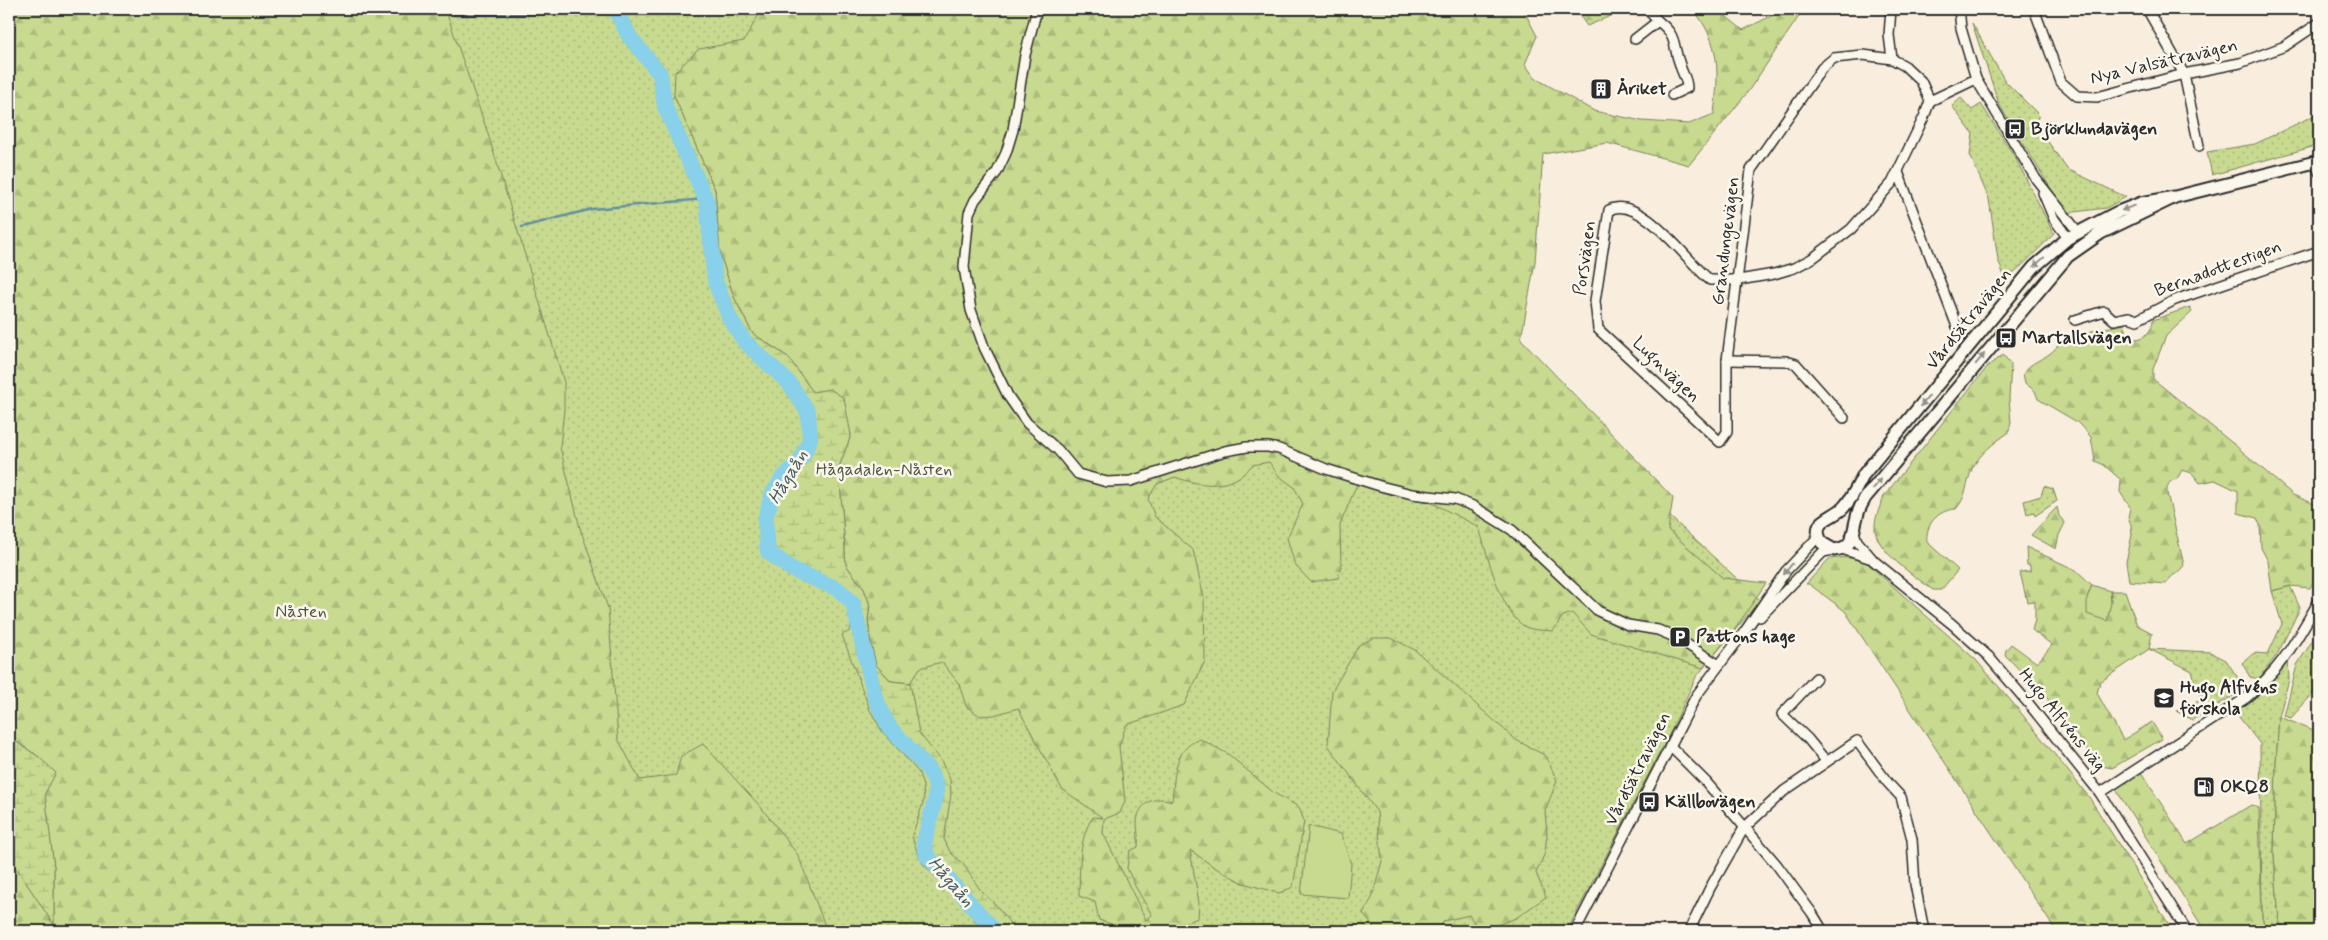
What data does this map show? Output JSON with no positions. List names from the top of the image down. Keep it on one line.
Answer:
{"streets":{"main road":["Vårdsätravägen"],"street":["Nya Valsätravägen","Grandungevägen","Porsvägen","Bernadottestigen","Lugnvägen","Hugo Alfvéns väg"]},"crossings":[["Grandungevägen","Porsvägen"],["Grandungevägen","Lugnvägen"],["Porsvägen","Lugnvägen"],["Vårdsätravägen","Hugo Alfvéns väg"]],"water":["Hågaån"],"parks":["Hågadalen-Nåsten","Nåsten"],"places":{"building":["Åriket"],"bus stop":["Björklundavägen","Martallsvägen","Källbovägen"],"parking":["Pattons hage"],"school or university":["Hugo Alfvéns förskola"],"fuel station":["OKQ8"]}}
